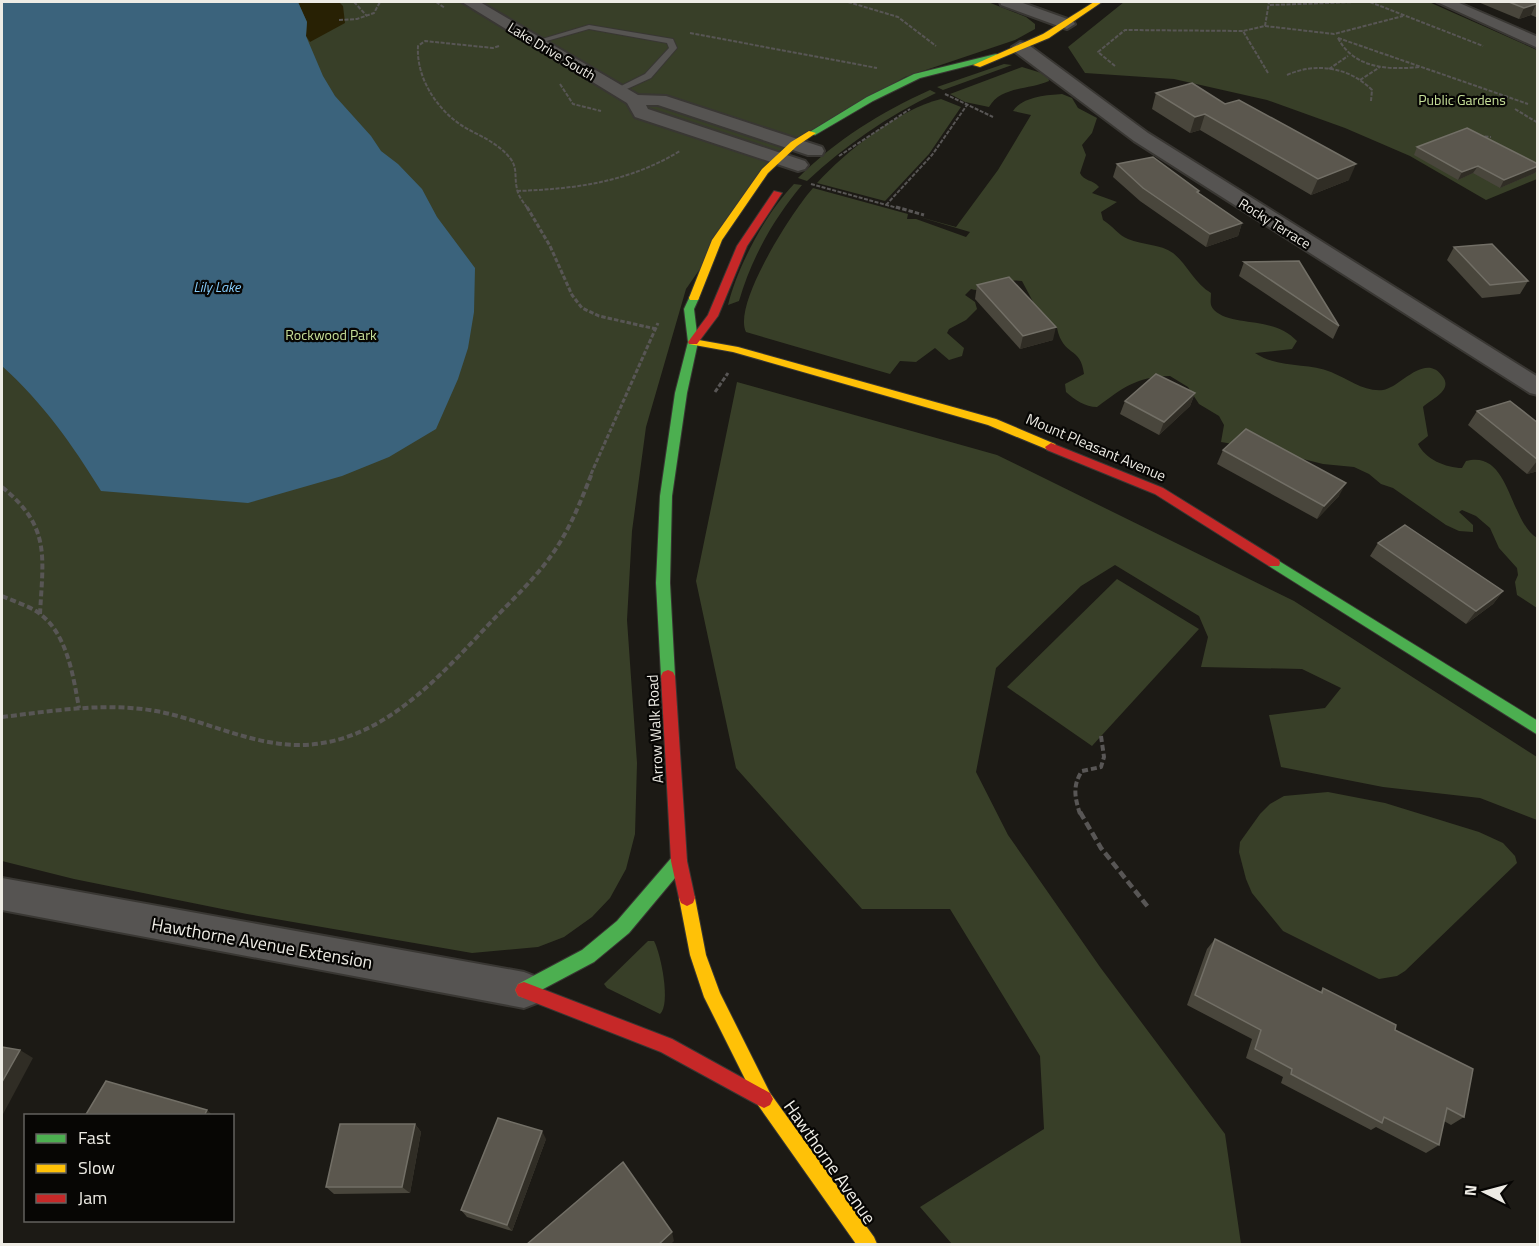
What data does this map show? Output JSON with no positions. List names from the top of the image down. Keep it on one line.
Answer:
{"streets":{"street":["Lake Drive South","Rocky Terrace","Mount Pleasant Avenue","Arrow Walk Road","Hawthorne Avenue Extension","Hawthorne Avenue"]},"crossings":[["Mount Pleasant Avenue","Arrow Walk Road"],["Arrow Walk Road","Hawthorne Avenue"]],"water":["Lily Lake"],"parks":["Public Gardens","Rockwood Park"],"legend":["Fast","Slow","Jam"],"north":"left"}
